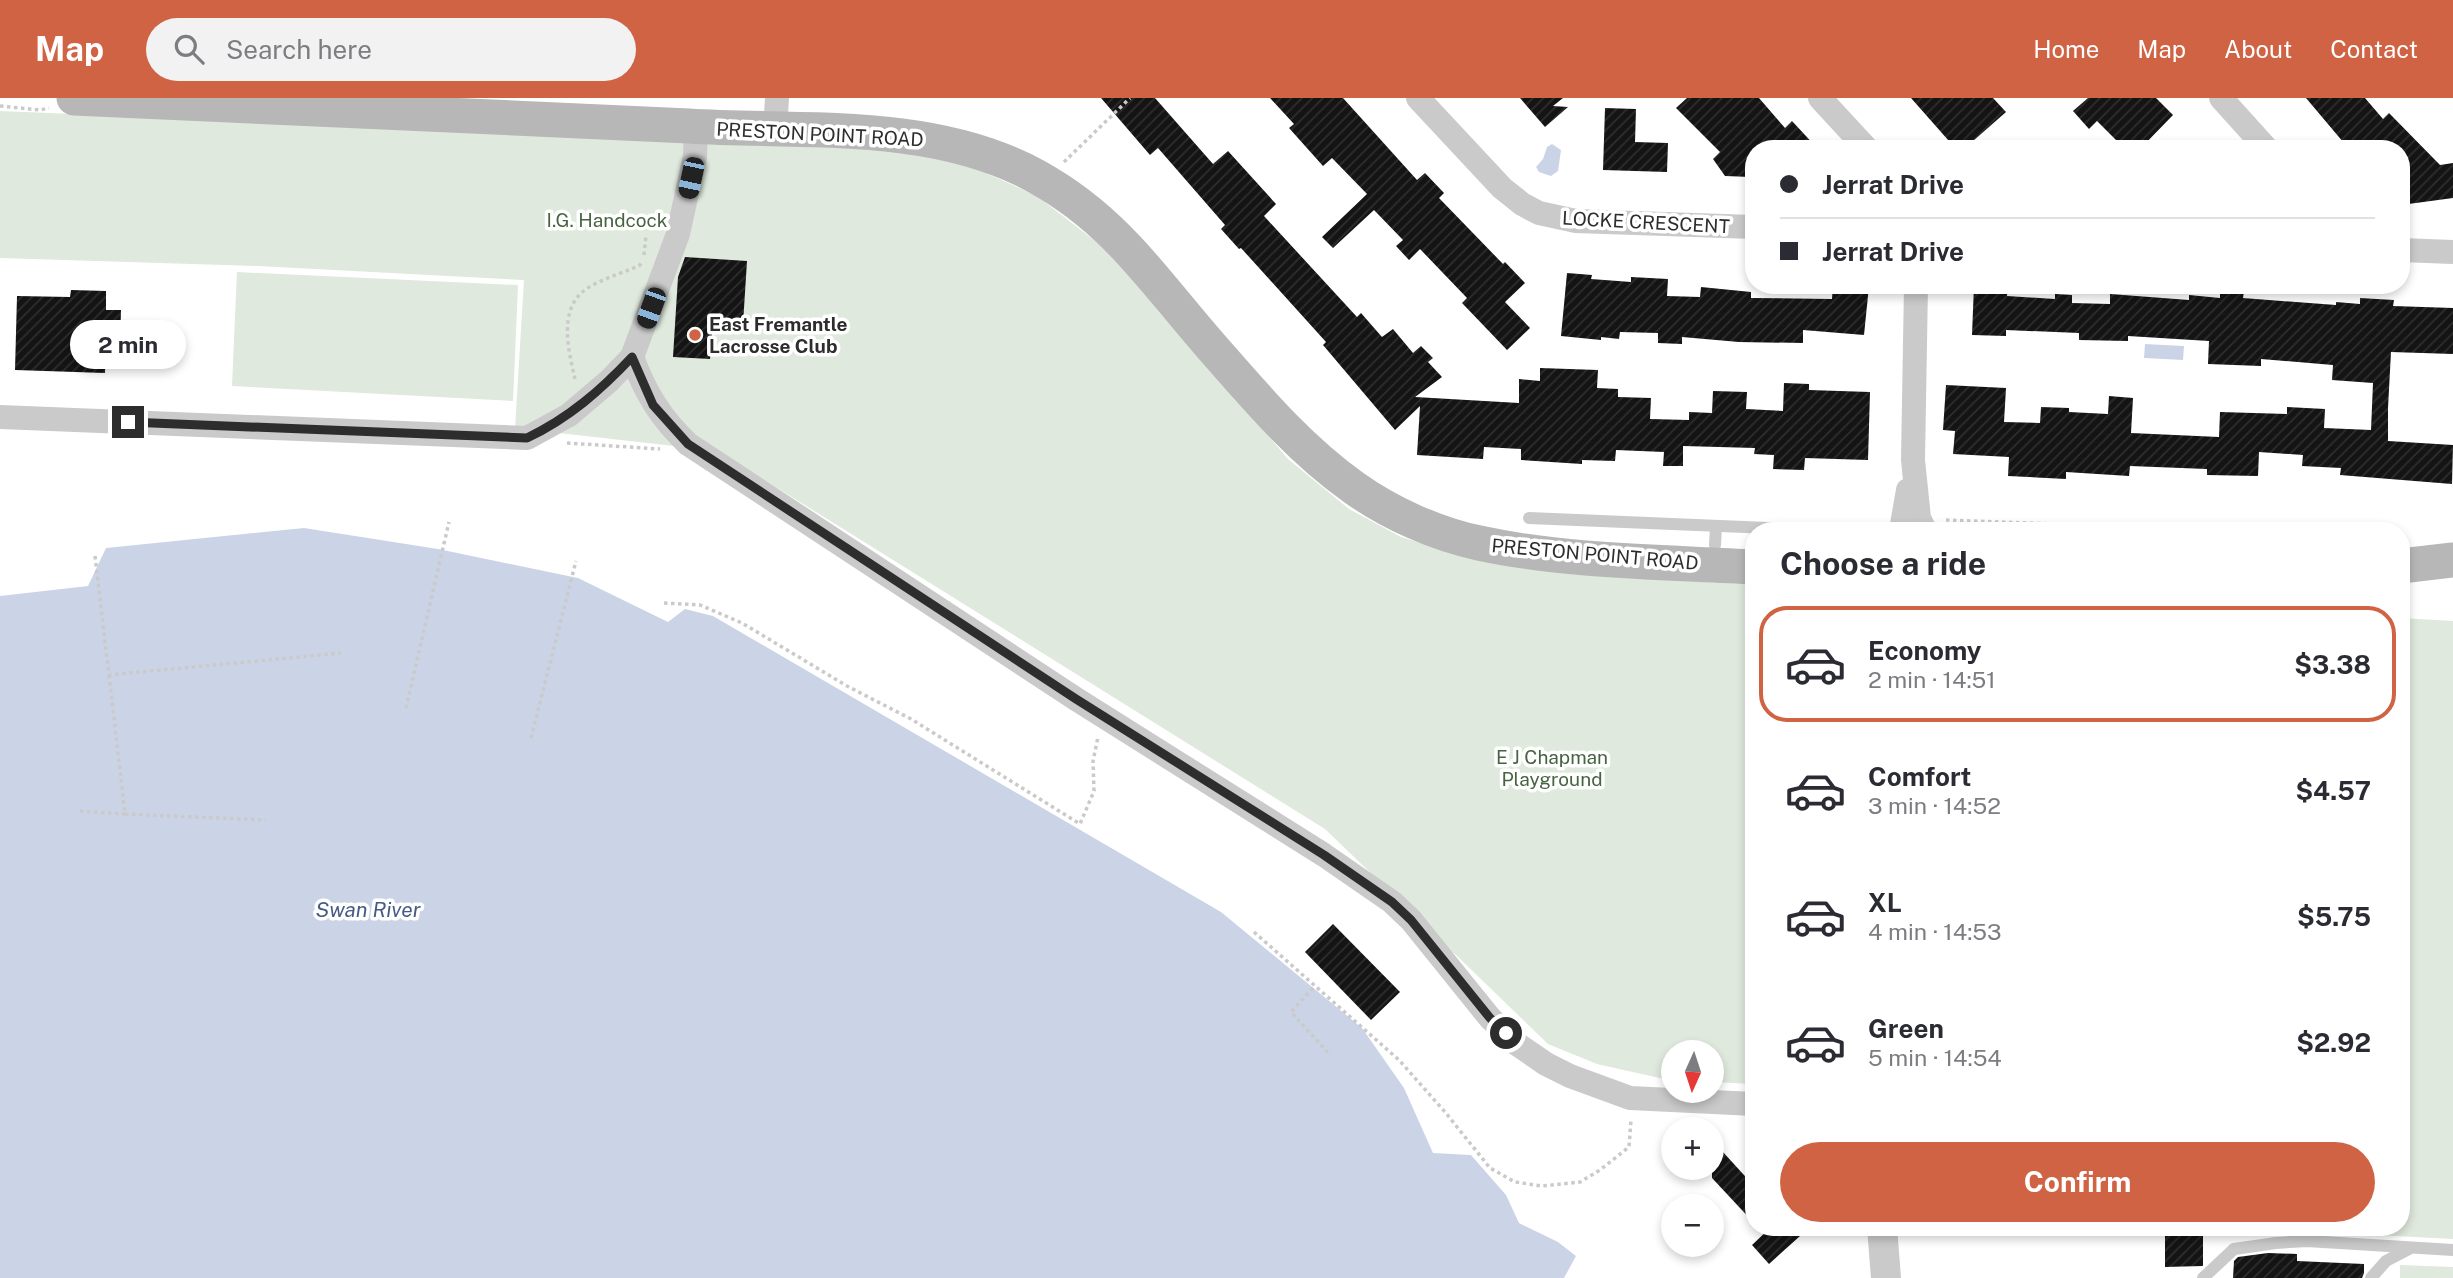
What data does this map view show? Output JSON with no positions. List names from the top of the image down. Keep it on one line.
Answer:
{"streets":{"main road":["PRESTON POINT ROAD"],"street":["LOCKE CRESCENT"]},"water":["Swan River"],"parks":["I.G. Handcock","E J Chapman Playground"],"places":["East Fremantle Lacrosse Club"],"north":"bottom","page":{"header":"Map","search":"Search here","nav":["Home","Map","About","Contact"],"banner":["Jerrat Drive","Jerrat Drive"],"bubble":"2 min","heading":"Choose a ride","list":[{"name":"Economy","note":"2 min · 14:51","value":"$3.38"},{"name":"Comfort","note":"3 min · 14:52","value":"$4.57"},{"name":"XL","note":"4 min · 14:53","value":"$5.75"},{"name":"Green","note":"5 min · 14:54","value":"$2.92"}],"map_buttons":["+","−"],"buttons":"Confirm"}}
